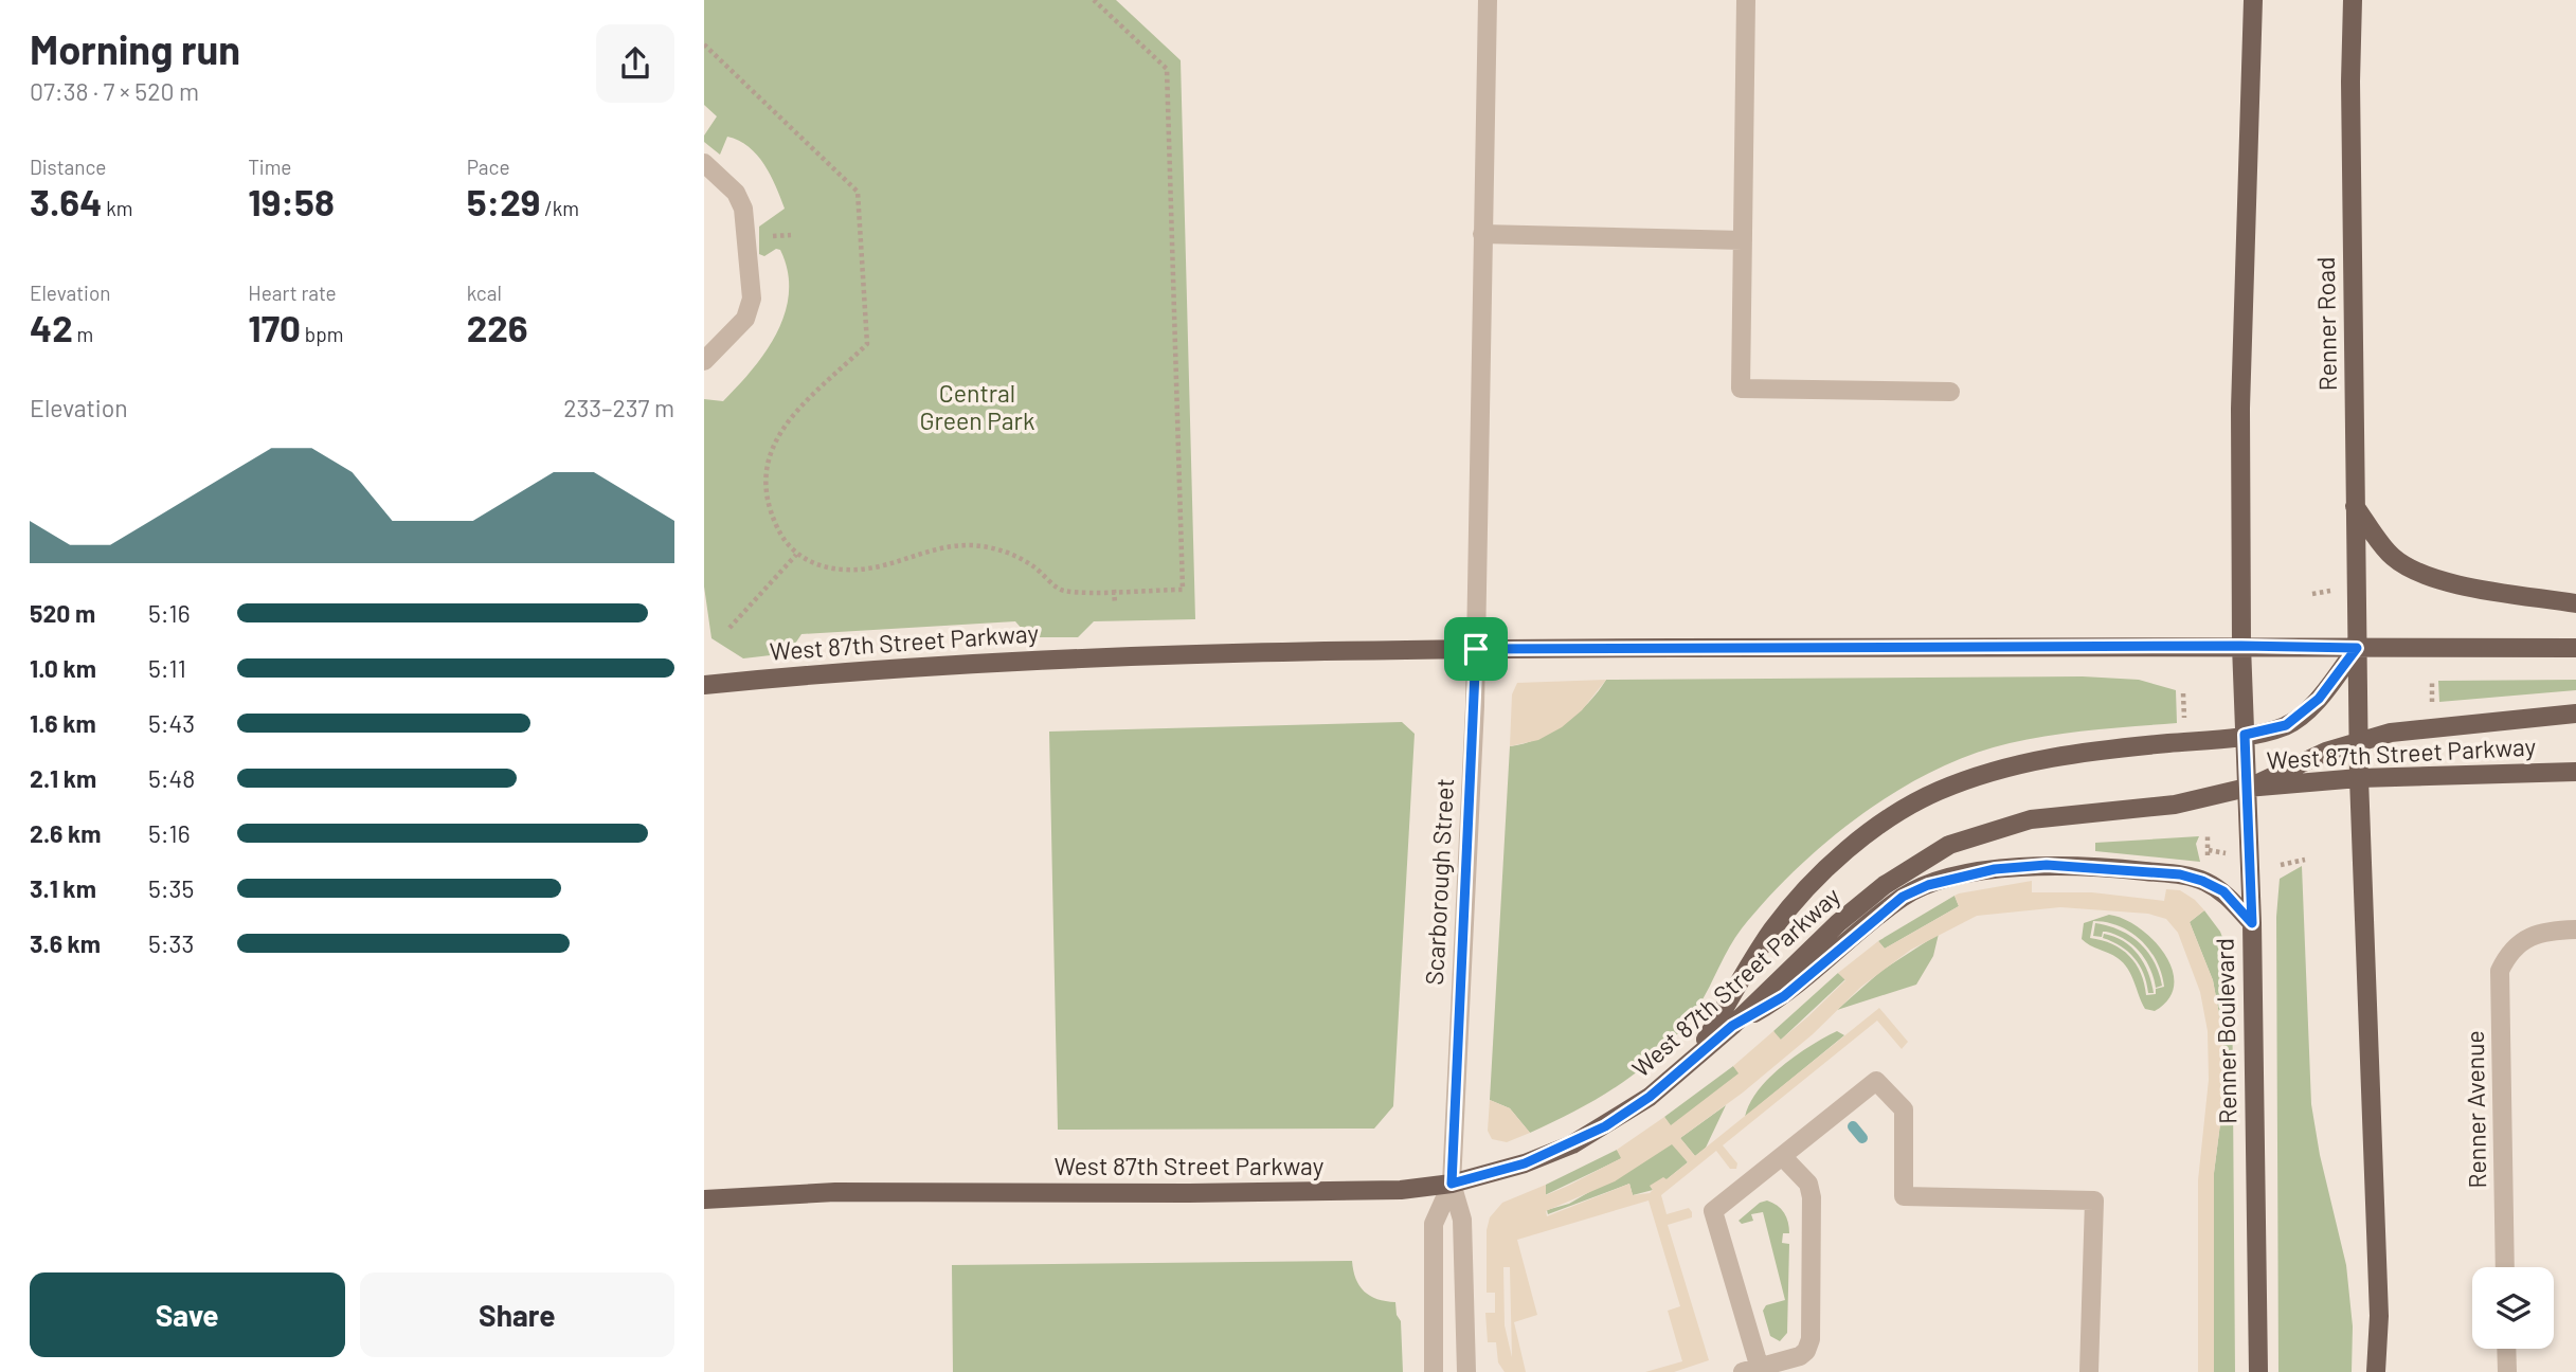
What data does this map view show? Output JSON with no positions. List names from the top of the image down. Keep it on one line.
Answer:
{"streets":{"main road":["Renner Road","West 87th Street Parkway","Renner Boulevard"],"street":["Scarborough Street","Renner Avenue"]},"crossings":[["Renner Road","West 87th Street Parkway"],["West 87th Street Parkway","Scarborough Street"],["West 87th Street Parkway","Renner Boulevard"]],"parks":["Central Green Park"],"page":{"heading":["Morning run","07:38 · 7 × 520 m"],"stats":[["Distance","3.64 km"],["Time","19:58"],["Pace","5:29 /km"],["Elevation","42 m"],["Heart rate","170 bpm"],["kcal","226"]],"chart":["Elevation","233–237 m"],"list":[{"name":"520 m","note":"5:16"},{"name":"1.0 km","note":"5:11"},{"name":"1.6 km","note":"5:43"},{"name":"2.1 km","note":"5:48"},{"name":"2.6 km","note":"5:16"},{"name":"3.1 km","note":"5:35"},{"name":"3.6 km","note":"5:33"}],"buttons":["Save","Share"]}}
